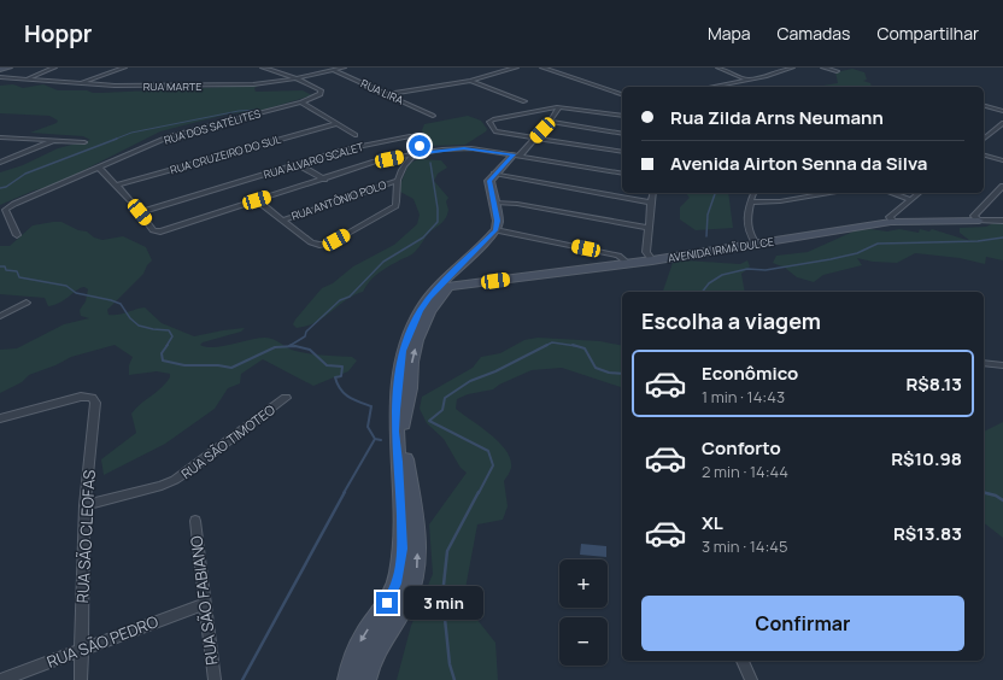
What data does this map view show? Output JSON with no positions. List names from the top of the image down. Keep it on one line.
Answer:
{"streets":{"street":["RUA MARTE","RUA LIRA","RUA DOS SATÉLITES","RUA CRUZEIRO DO SUL","RUA ÁLVARO SCALET","RUA ANTÔNIO POLO","AVENIDA IRMÃ DULCE","RUA SÃO TIMOTEO","RUA SÃO CLEOFAS","RUA SÃO FABIANO","RUA SÃO PEDRO"]},"crossings":[["RUA MARTE","RUA LIRA"],["RUA MARTE","RUA DOS SATÉLITES"],["RUA SÃO TIMOTEO","RUA SÃO CLEOFAS"],["RUA SÃO CLEOFAS","RUA SÃO PEDRO"],["RUA SÃO FABIANO","RUA SÃO PEDRO"]],"page":{"header":"Hoppr","nav":["Mapa","Camadas","Compartilhar"],"banner":["Rua Zilda Arns Neumann","Avenida Airton Senna da Silva"],"heading":"Escolha a viagem","list":[{"name":"Econômico","note":"1 min · 14:43","value":"R$8.13"},{"name":"Conforto","note":"2 min · 14:44","value":"R$10.98"},{"name":"XL","note":"3 min · 14:45","value":"R$13.83"}],"map_buttons":["+","−"],"bubble":"3 min","buttons":"Confirmar"}}
